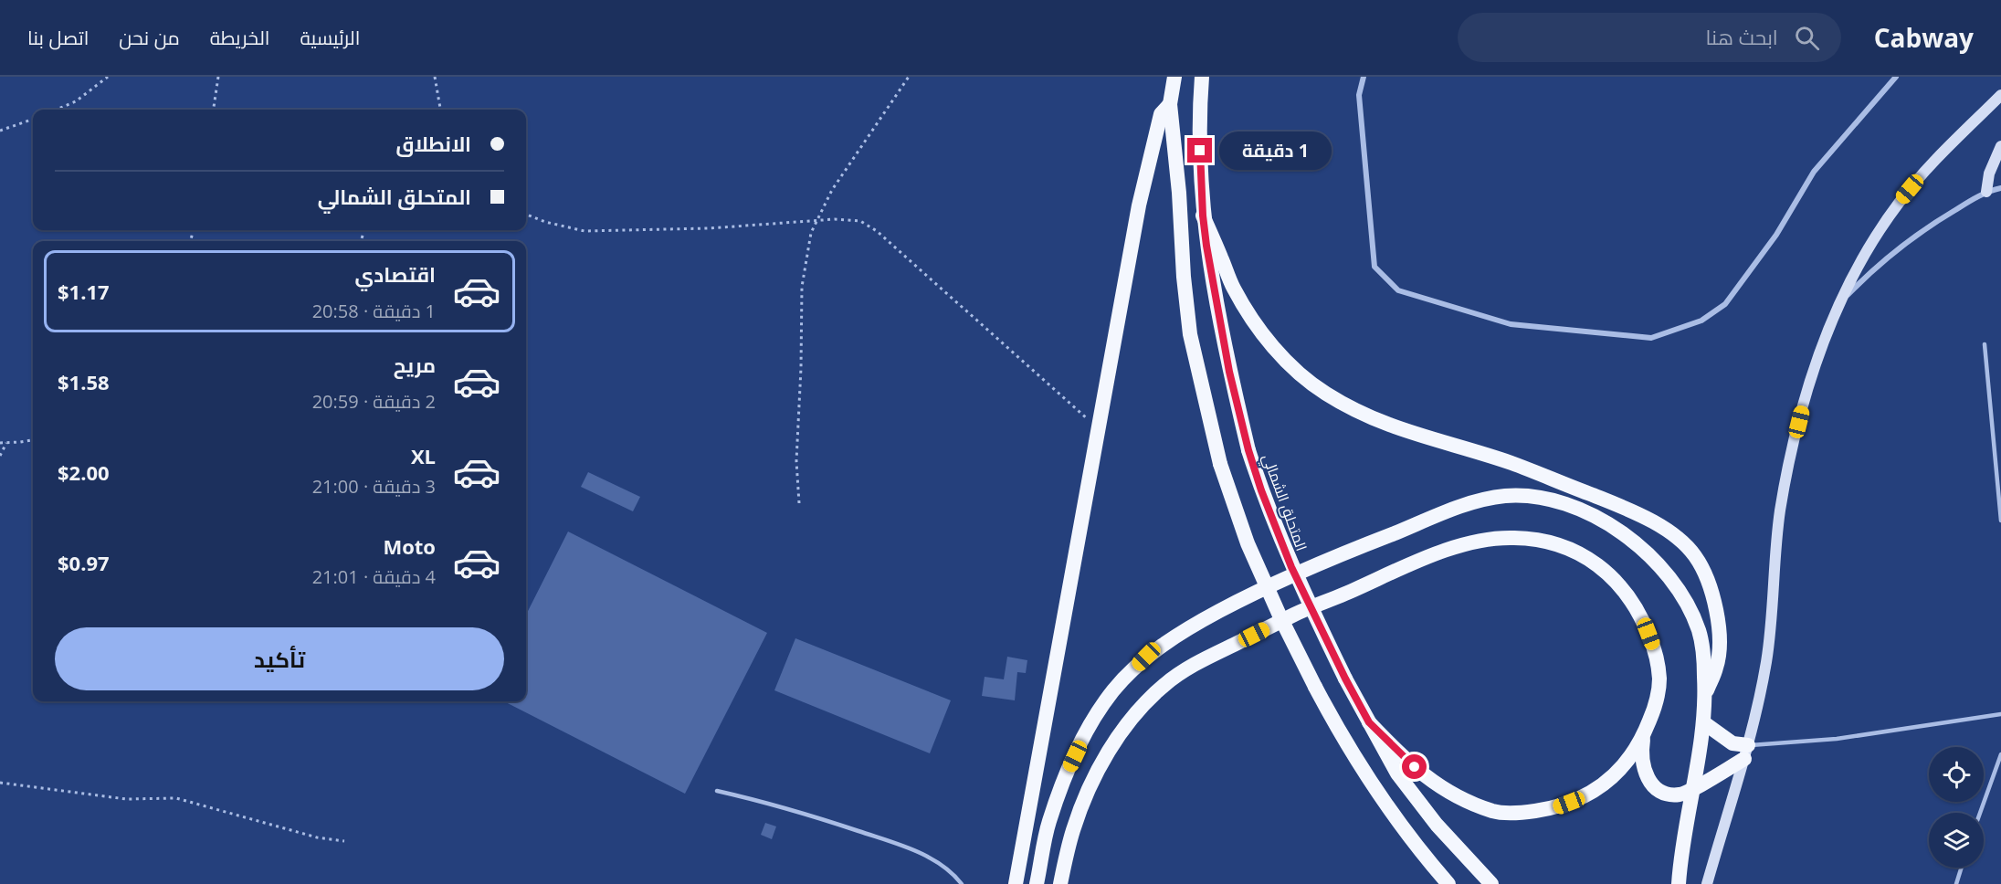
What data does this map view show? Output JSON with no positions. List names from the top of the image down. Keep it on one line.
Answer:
{"streets":{"highway":["المتحلق الشمالي"]},"page":{"header":"Cabway","search":"ابحث هنا","nav":["الرئيسية","الخريطة","من نحن","اتصل بنا"],"banner":["الانطلاق","المتحلق الشمالي"],"bubble":"1 دقيقة","list":[{"name":"اقتصادي","note":"1 دقيقة · 20:58","value":"$1.17"},{"name":"مريح","note":"2 دقيقة · 20:59","value":"$1.58"},{"name":"XL","note":"3 دقيقة · 21:00","value":"$2.00"},{"name":"Moto","note":"4 دقيقة · 21:01","value":"$0.97"}],"buttons":"تأكيد"}}
